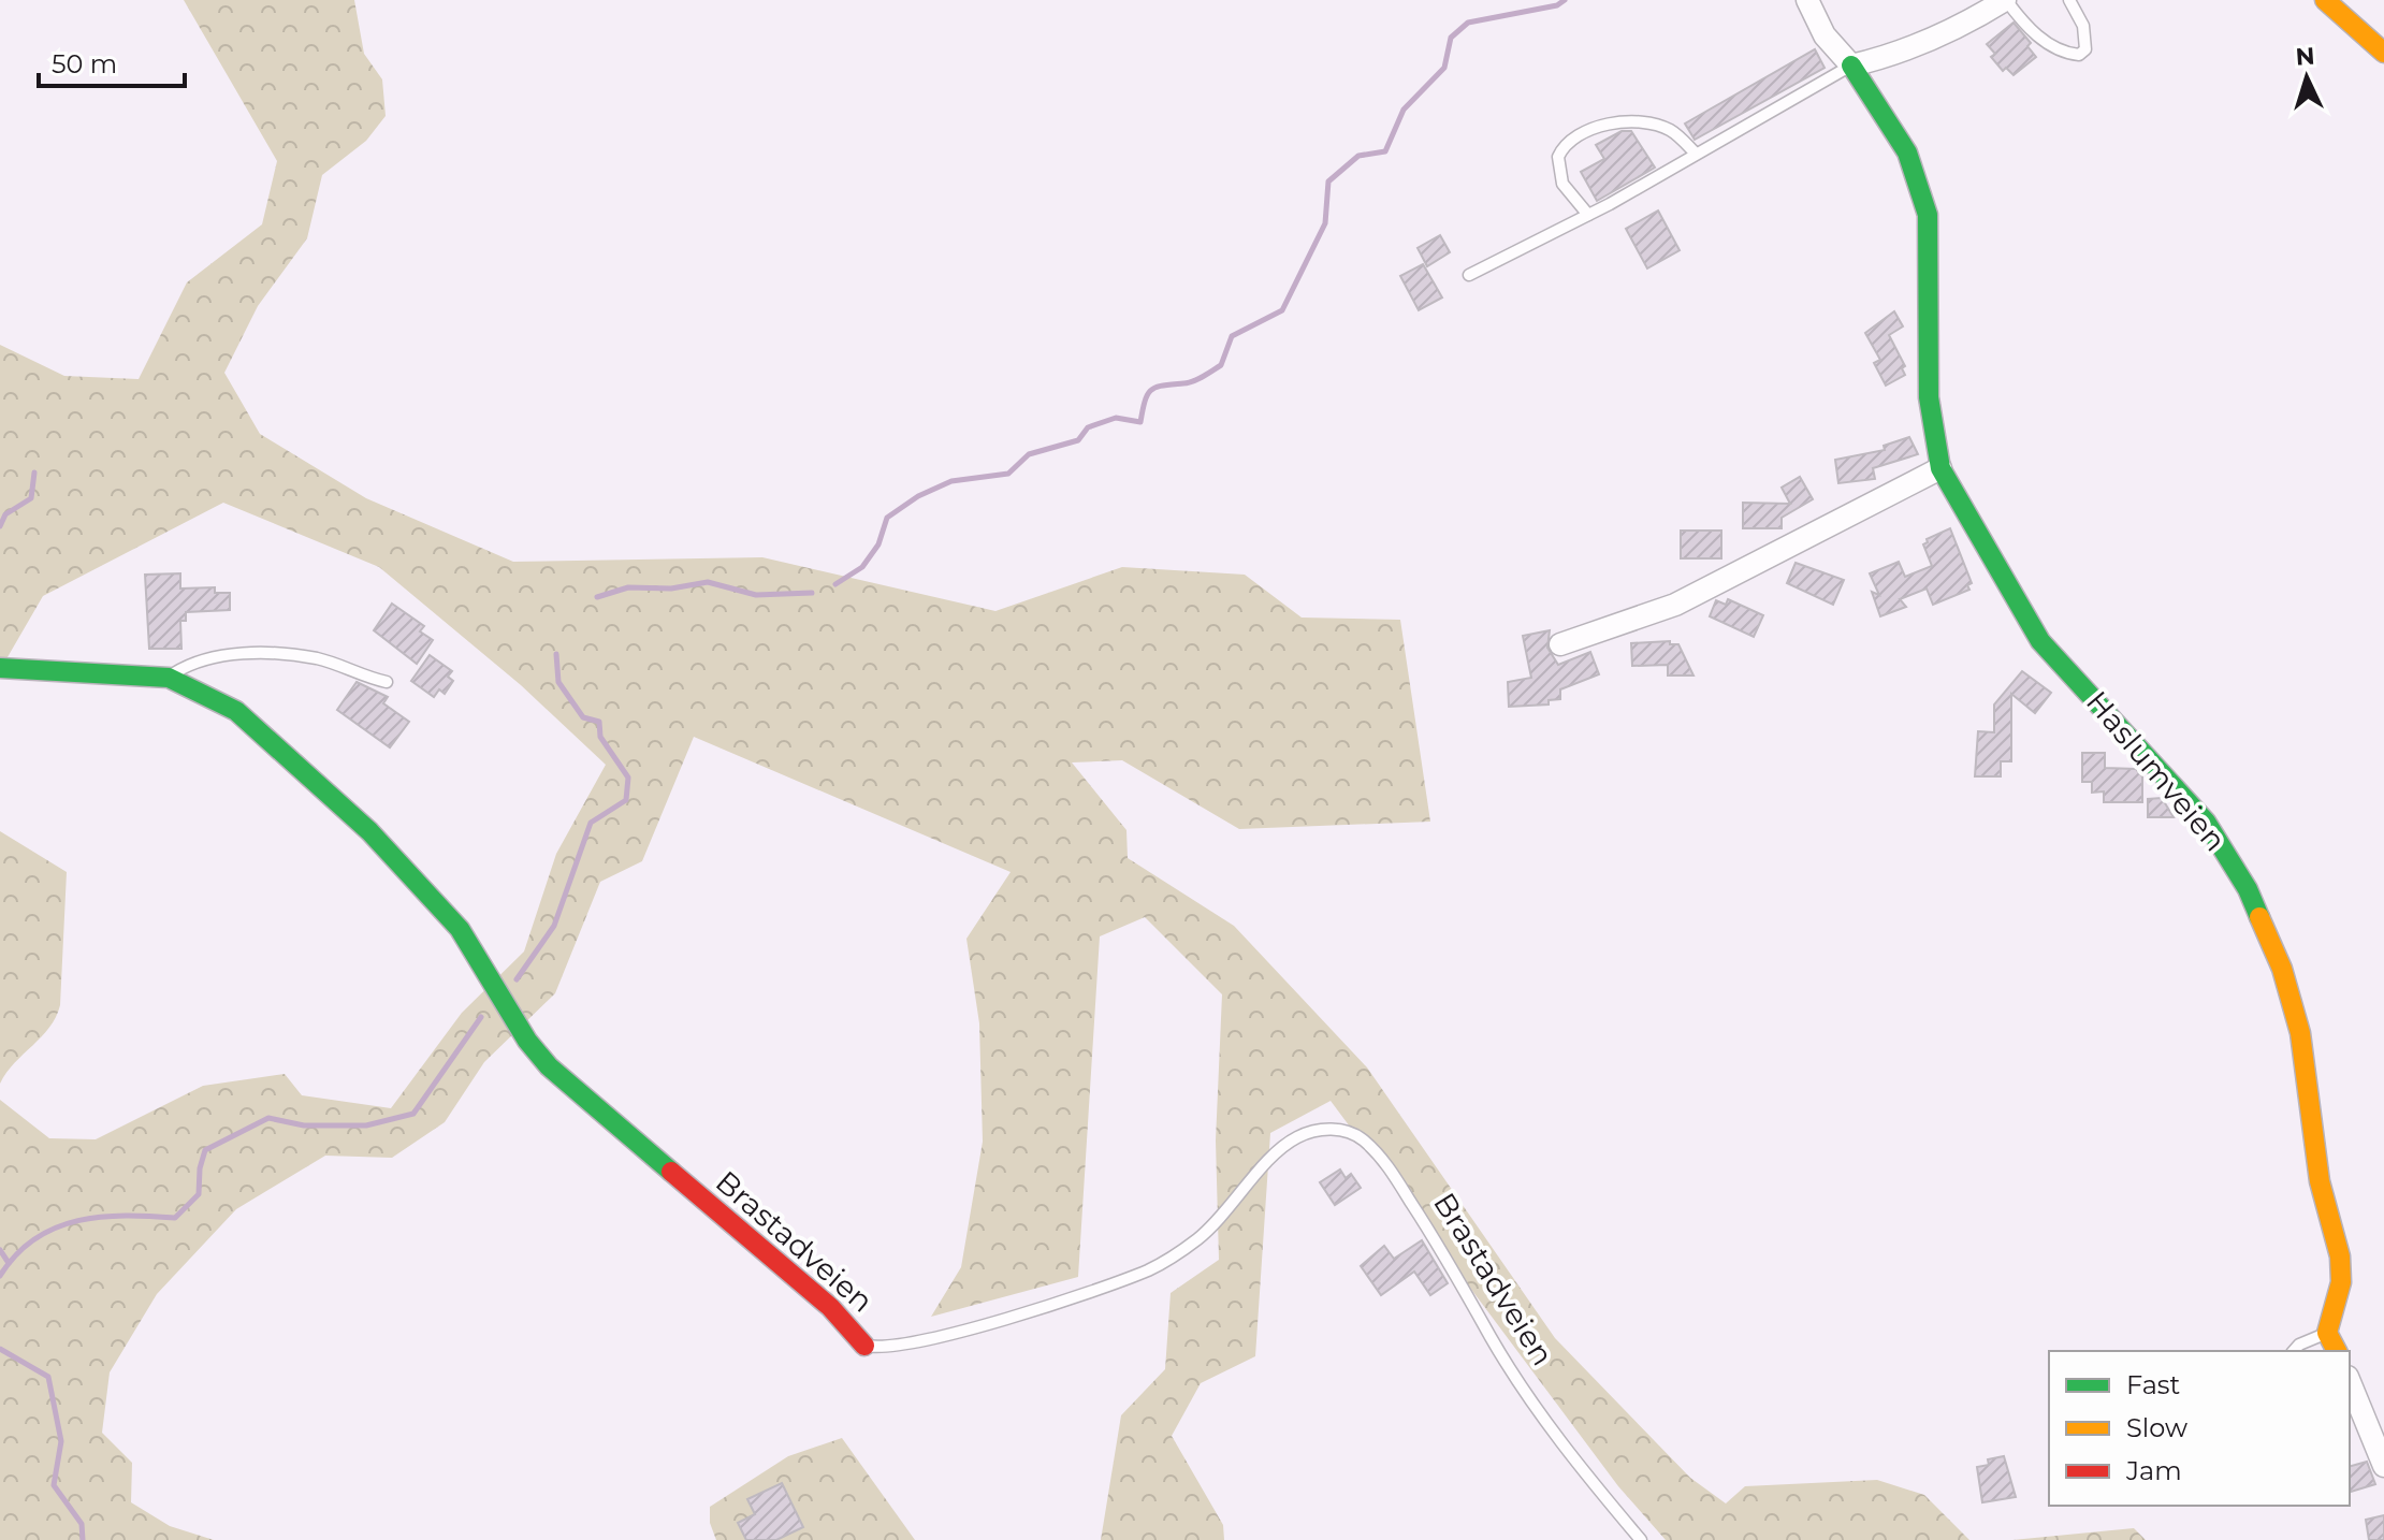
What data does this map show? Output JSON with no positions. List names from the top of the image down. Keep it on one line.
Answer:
{"streets":{"street":["Haslumveien","Brastadveien"]},"legend":["Fast","Slow","Jam"],"scale_bar":"50 m","north":"top"}
